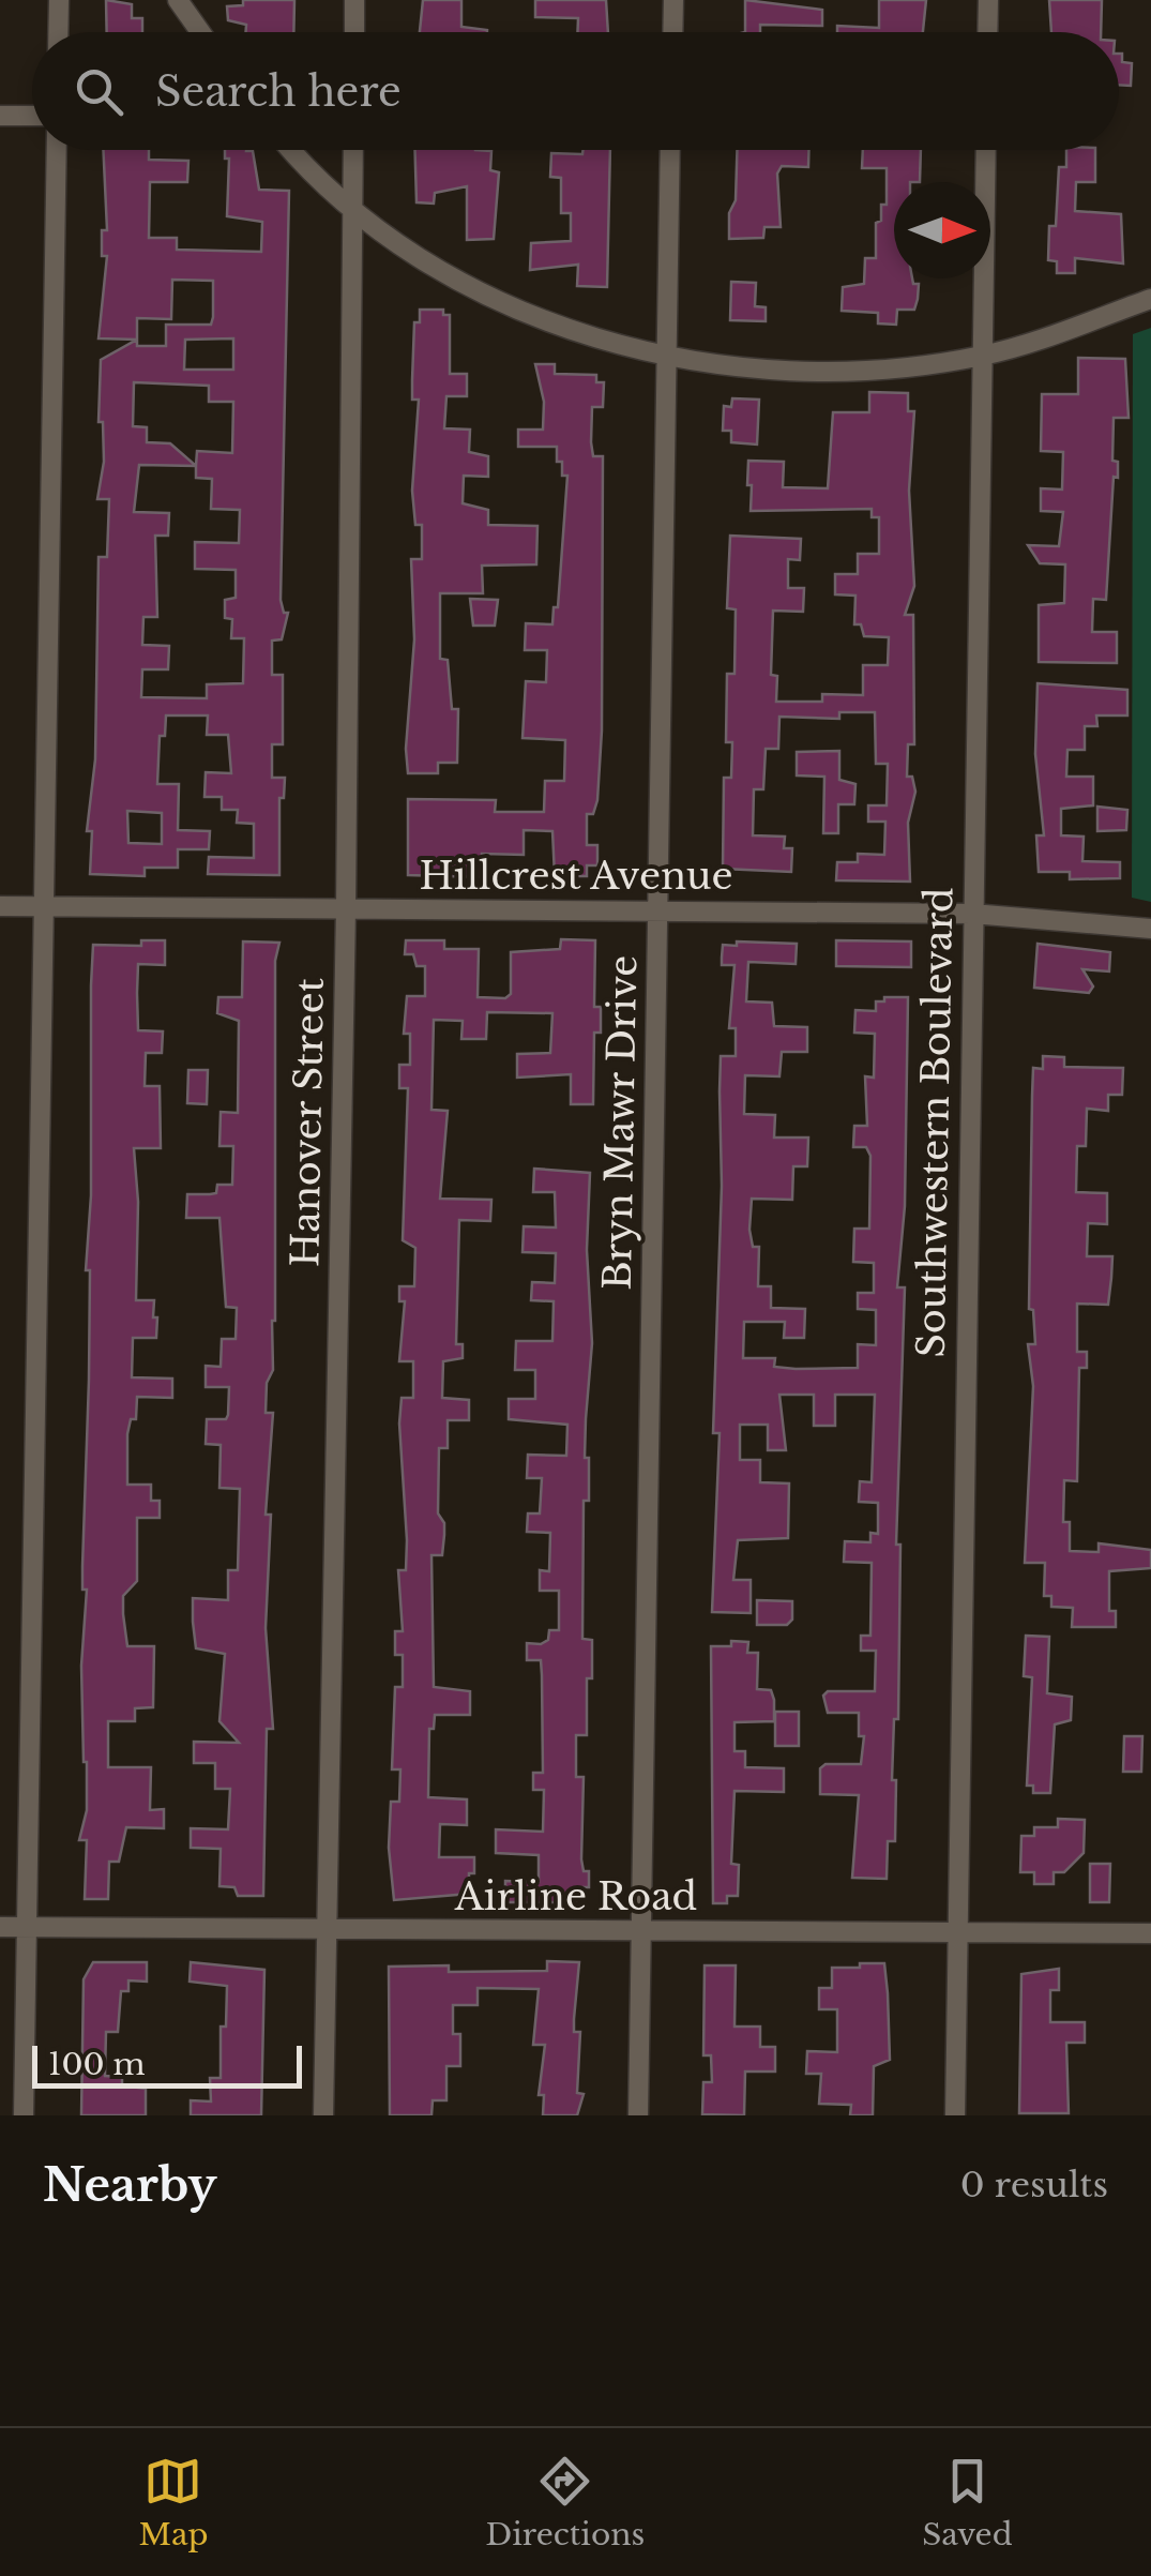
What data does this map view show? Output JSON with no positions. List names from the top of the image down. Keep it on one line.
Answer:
{"streets":{"street":["Hillcrest Avenue","Hanover Street","Bryn Mawr Drive","Southwestern Boulevard","Airline Road"]},"crossings":[["Hillcrest Avenue","Hanover Street"],["Hillcrest Avenue","Bryn Mawr Drive"],["Hillcrest Avenue","Southwestern Boulevard"],["Hanover Street","Airline Road"],["Bryn Mawr Drive","Airline Road"],["Southwestern Boulevard","Airline Road"]],"scale_bar":"100 m","north":"right","page":{"search":"Search here","scale":"100 m","heading":["Nearby","0 results"],"nav":["Map","Directions","Saved"]}}
